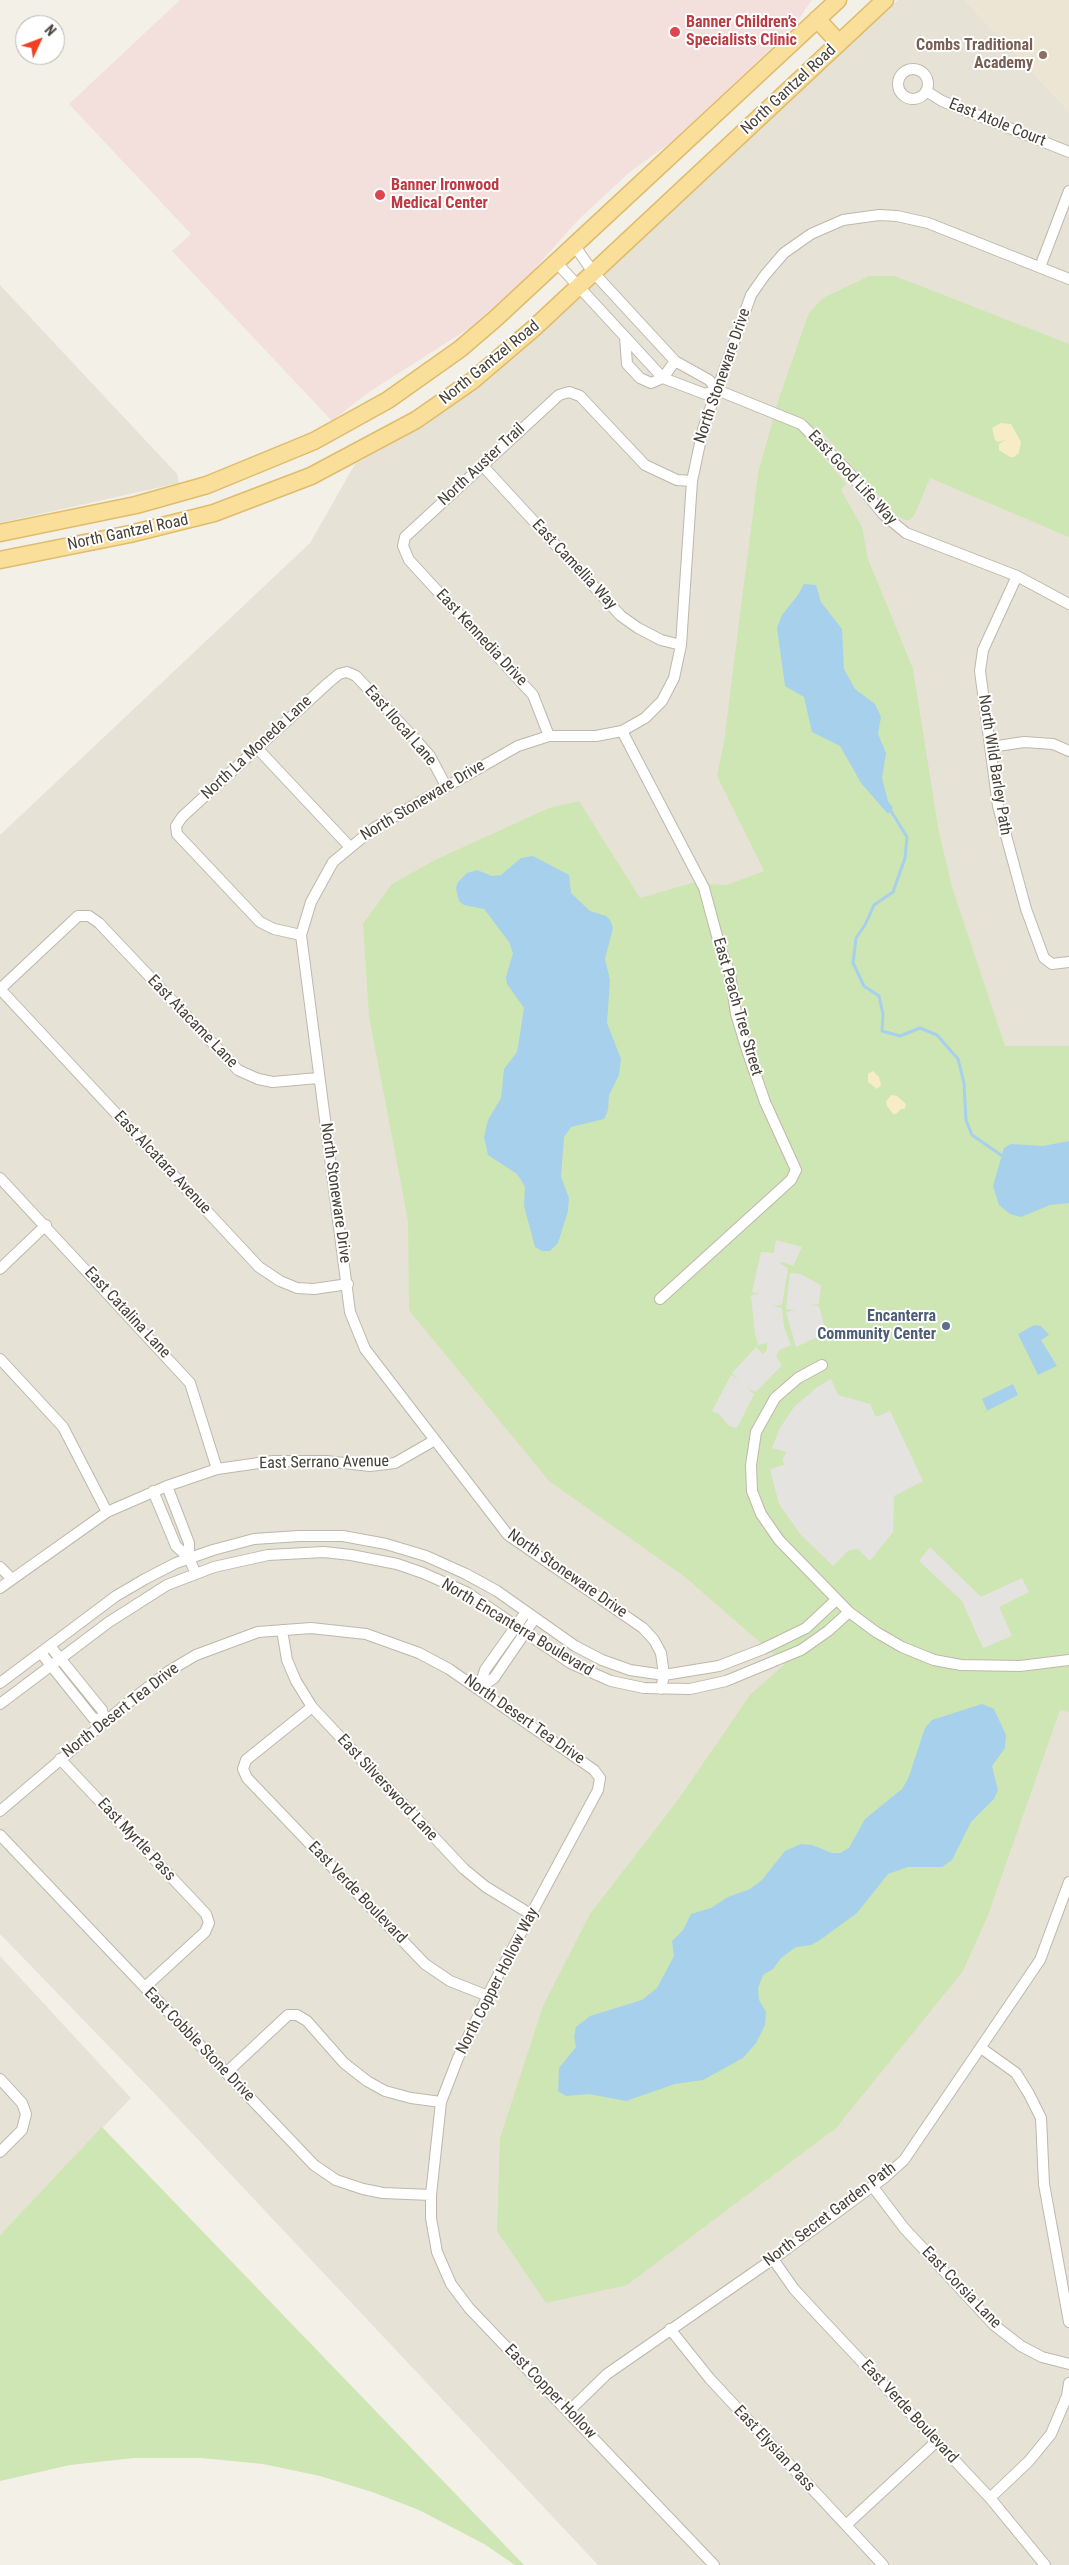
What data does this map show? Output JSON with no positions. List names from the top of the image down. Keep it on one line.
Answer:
{"streets":{"main road":["North Gantzel Road"],"street":["East Atole Court","North Stoneware Drive","North Auster Trail","East Good Life Way","East Camellia Way","East Kennedia Drive","East Ilocal Lane","North La Moneda Lane","North Wild Barley Path","East Peach Tree Street","East Atacame Lane","East Alcatara Avenue","East Catalina Lane","East Serrano Avenue","North Encanterra Boulevard","North Desert Tea Drive","East Silversword Lane","East Myrtle Pass","East Verde Boulevard","North Copper Hollow Way","East Cobble Stone Drive","North Secret Garden Path","East Corsia Lane","East Copper Hollow","East Elysian Pass"]},"crossings":[["North Gantzel Road","East Good Life Way"],["North Stoneware Drive","North Auster Trail"],["North Stoneware Drive","East Good Life Way"],["North Stoneware Drive","East Camellia Way"],["North Stoneware Drive","East Kennedia Drive"],["North Stoneware Drive","East Ilocal Lane"],["North Stoneware Drive","North La Moneda Lane"],["North Stoneware Drive","East Peach Tree Street"],["North Stoneware Drive","East Atacame Lane"],["North Stoneware Drive","East Alcatara Avenue"],["North Stoneware Drive","East Serrano Avenue"],["North Stoneware Drive","North Encanterra Boulevard"],["North Auster Trail","East Camellia Way"],["North Auster Trail","East Kennedia Drive"],["East Good Life Way","North Wild Barley Path"],["East Ilocal Lane","North La Moneda Lane"],["East Atacame Lane","East Alcatara Avenue"],["East Catalina Lane","East Serrano Avenue"],["North Desert Tea Drive","East Silversword Lane"],["North Desert Tea Drive","East Myrtle Pass"],["North Desert Tea Drive","North Copper Hollow Way"],["East Silversword Lane","East Verde Boulevard"],["East Silversword Lane","North Copper Hollow Way"],["East Myrtle Pass","East Cobble Stone Drive"],["East Verde Boulevard","North Copper Hollow Way"],["East Verde Boulevard","North Secret Garden Path"],["North Copper Hollow Way","East Cobble Stone Drive"],["North Copper Hollow Way","East Copper Hollow"],["East Cobble Stone Drive","East Copper Hollow"],["North Secret Garden Path","East Corsia Lane"],["North Secret Garden Path","East Copper Hollow"],["North Secret Garden Path","East Elysian Pass"]],"places":["Banner Children’s Specialists Clinic","Combs Traditional Academy","Banner Ironwood Medical Center","Encanterra Community Center"],"north":"top right"}
